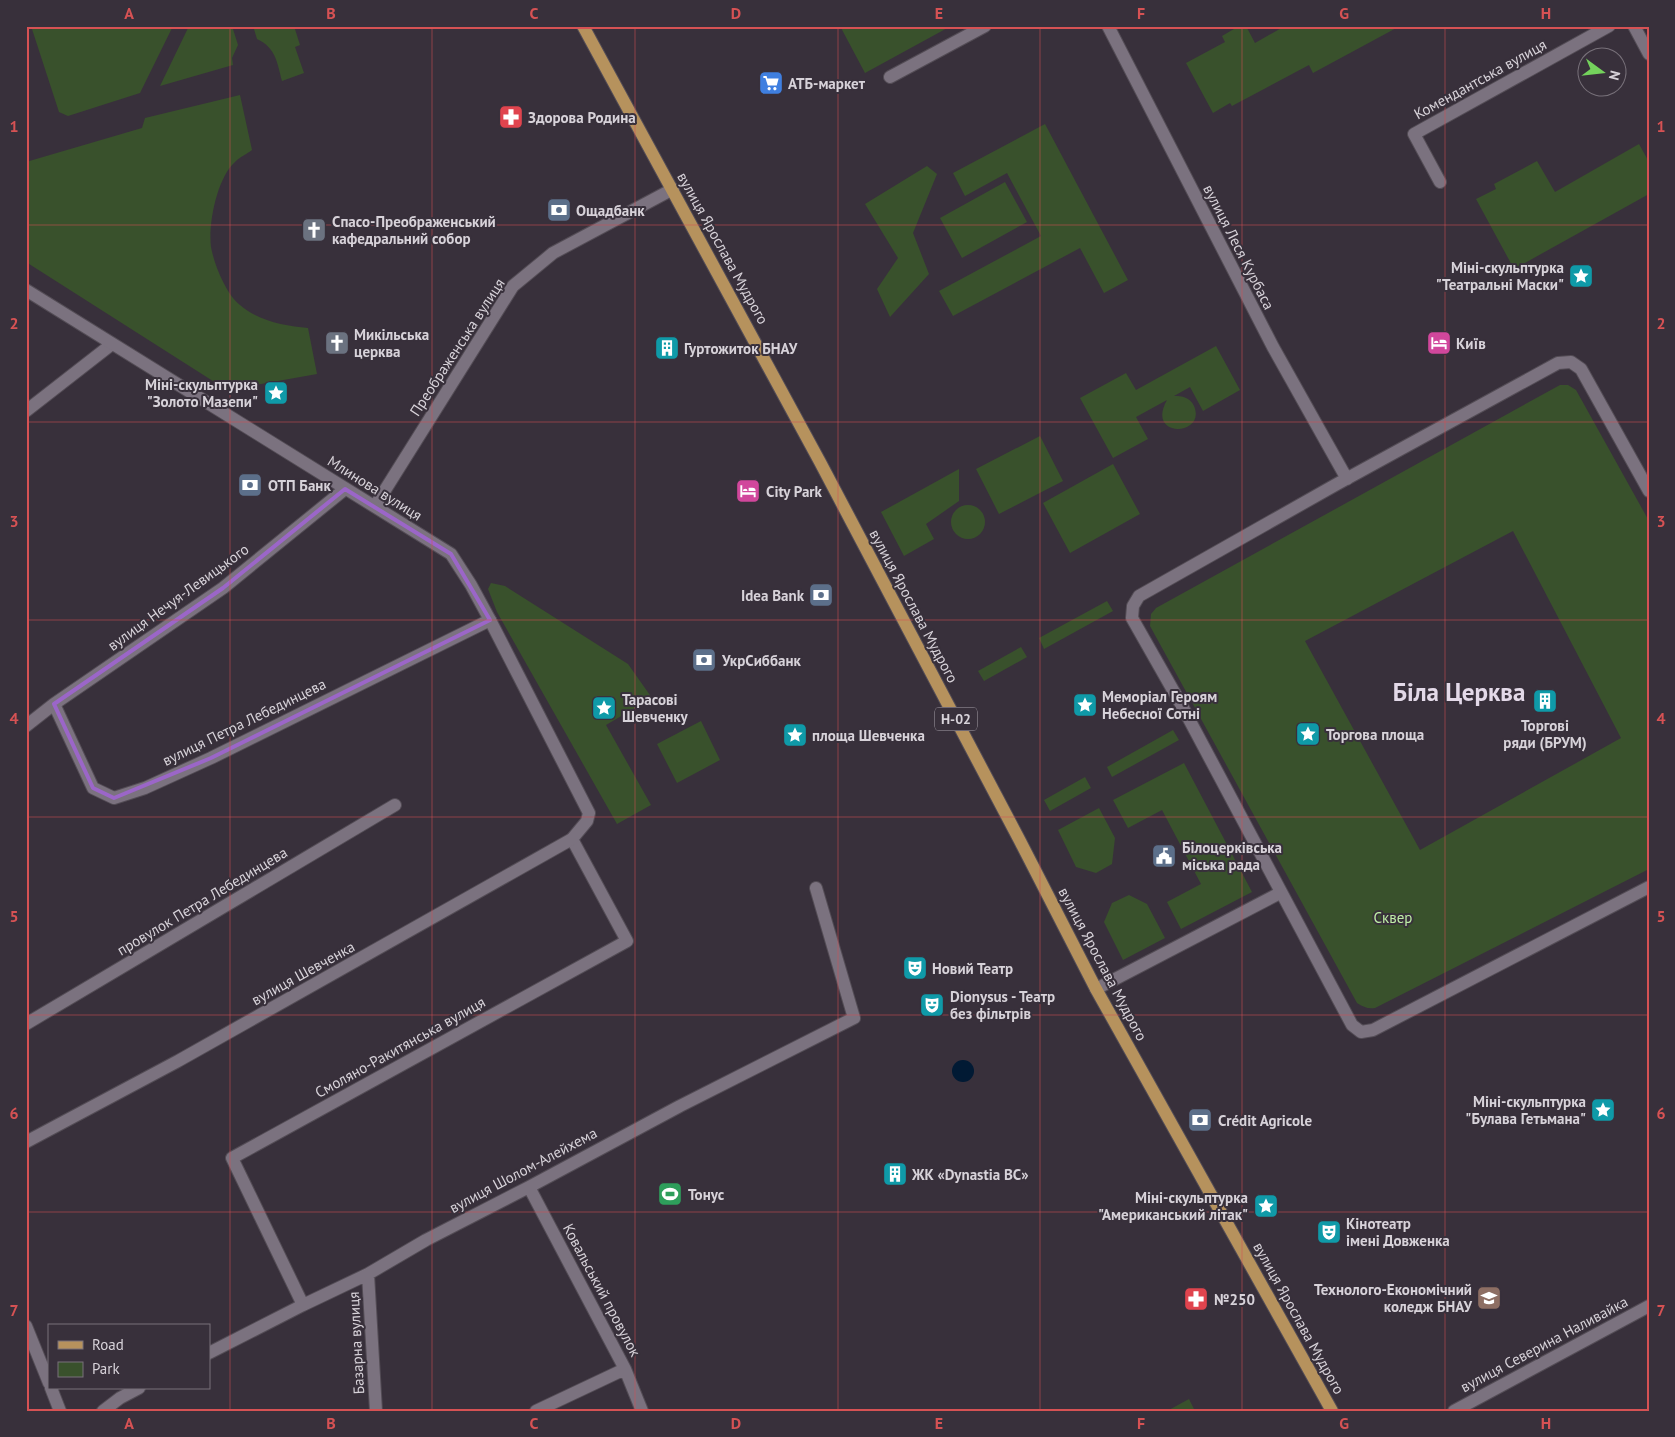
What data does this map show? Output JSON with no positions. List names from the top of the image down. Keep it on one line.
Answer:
{"streets":{"main road":["вулиця Ярослава Мудрого","Н-02"],"street":["Комендантська вулиця","вулиця Леся Курбаса","Преображенська вулиця","Млинова вулиця","вулиця Нечуя-Левицького","вулиця Петра Лебединцева","провулок Петра Лебединцева","вулиця Шевченка","Смоляно-Ракитянська вулиця","вулиця Шолом-Алейхема","Ковальський провулок","Базарна вулиця","вулиця Северина Наливайка"]},"crossings":[["вулиця Ярослава Мудрого","Преображенська вулиця"],["Преображенська вулиця","Млинова вулиця"],["Млинова вулиця","вулиця Нечуя-Левицького"],["Млинова вулиця","вулиця Петра Лебединцева"],["Млинова вулиця","вулиця Шевченка"],["вулиця Нечуя-Левицького","вулиця Петра Лебединцева"],["вулиця Шевченка","Смоляно-Ракитянська вулиця"],["Смоляно-Ракитянська вулиця","вулиця Шолом-Алейхема"],["вулиця Шолом-Алейхема","Ковальський провулок"],["вулиця Шолом-Алейхема","Базарна вулиця"]],"districts":["Біла Церква"],"parks":["Сквер"],"places":{"supermarket":["АТБ-маркет"],"pharmacy":["Здорова Родина","№250"],"bank":["Ощадбанк","ОТП Банк","Idea Bank","УкрСиббанк","Crédit Agricole"],"church":["Спасо-Преображенський кафедральний собор","Микільська церква"],"place":["Міні-скульптурка \"Театральні Маски\"","Міні-скульптурка \"Золото Мазепи\"","Меморіал Героям Небесної Сотні","Тарасові Шевченку","Торгова площа","площа Шевченка","Міні-скульптурка \"Булава Гетьмана\"","Міні-скульптурка \"Американський літак\""],"hotel":["Київ","City Park"],"building":["Гуртожиток БНАУ","Торгові ряди (БРУМ)","ЖК «Dynastia BC»"],"public building":["Білоцерківська міська рада"],"theatre":["Новий Театр","Dionysus - Театр без фільтрів","Кінотеатр імені Довженка"],"sports":["Тонус"],"school or university":["Технолого-Економічний коледж БНАУ"]},"legend":["Road","Park"],"north":"right","grid":{"columns":["A","B","C","D","E","F","G","H"],"rows":["1","2","3","4","5","6","7"]}}
